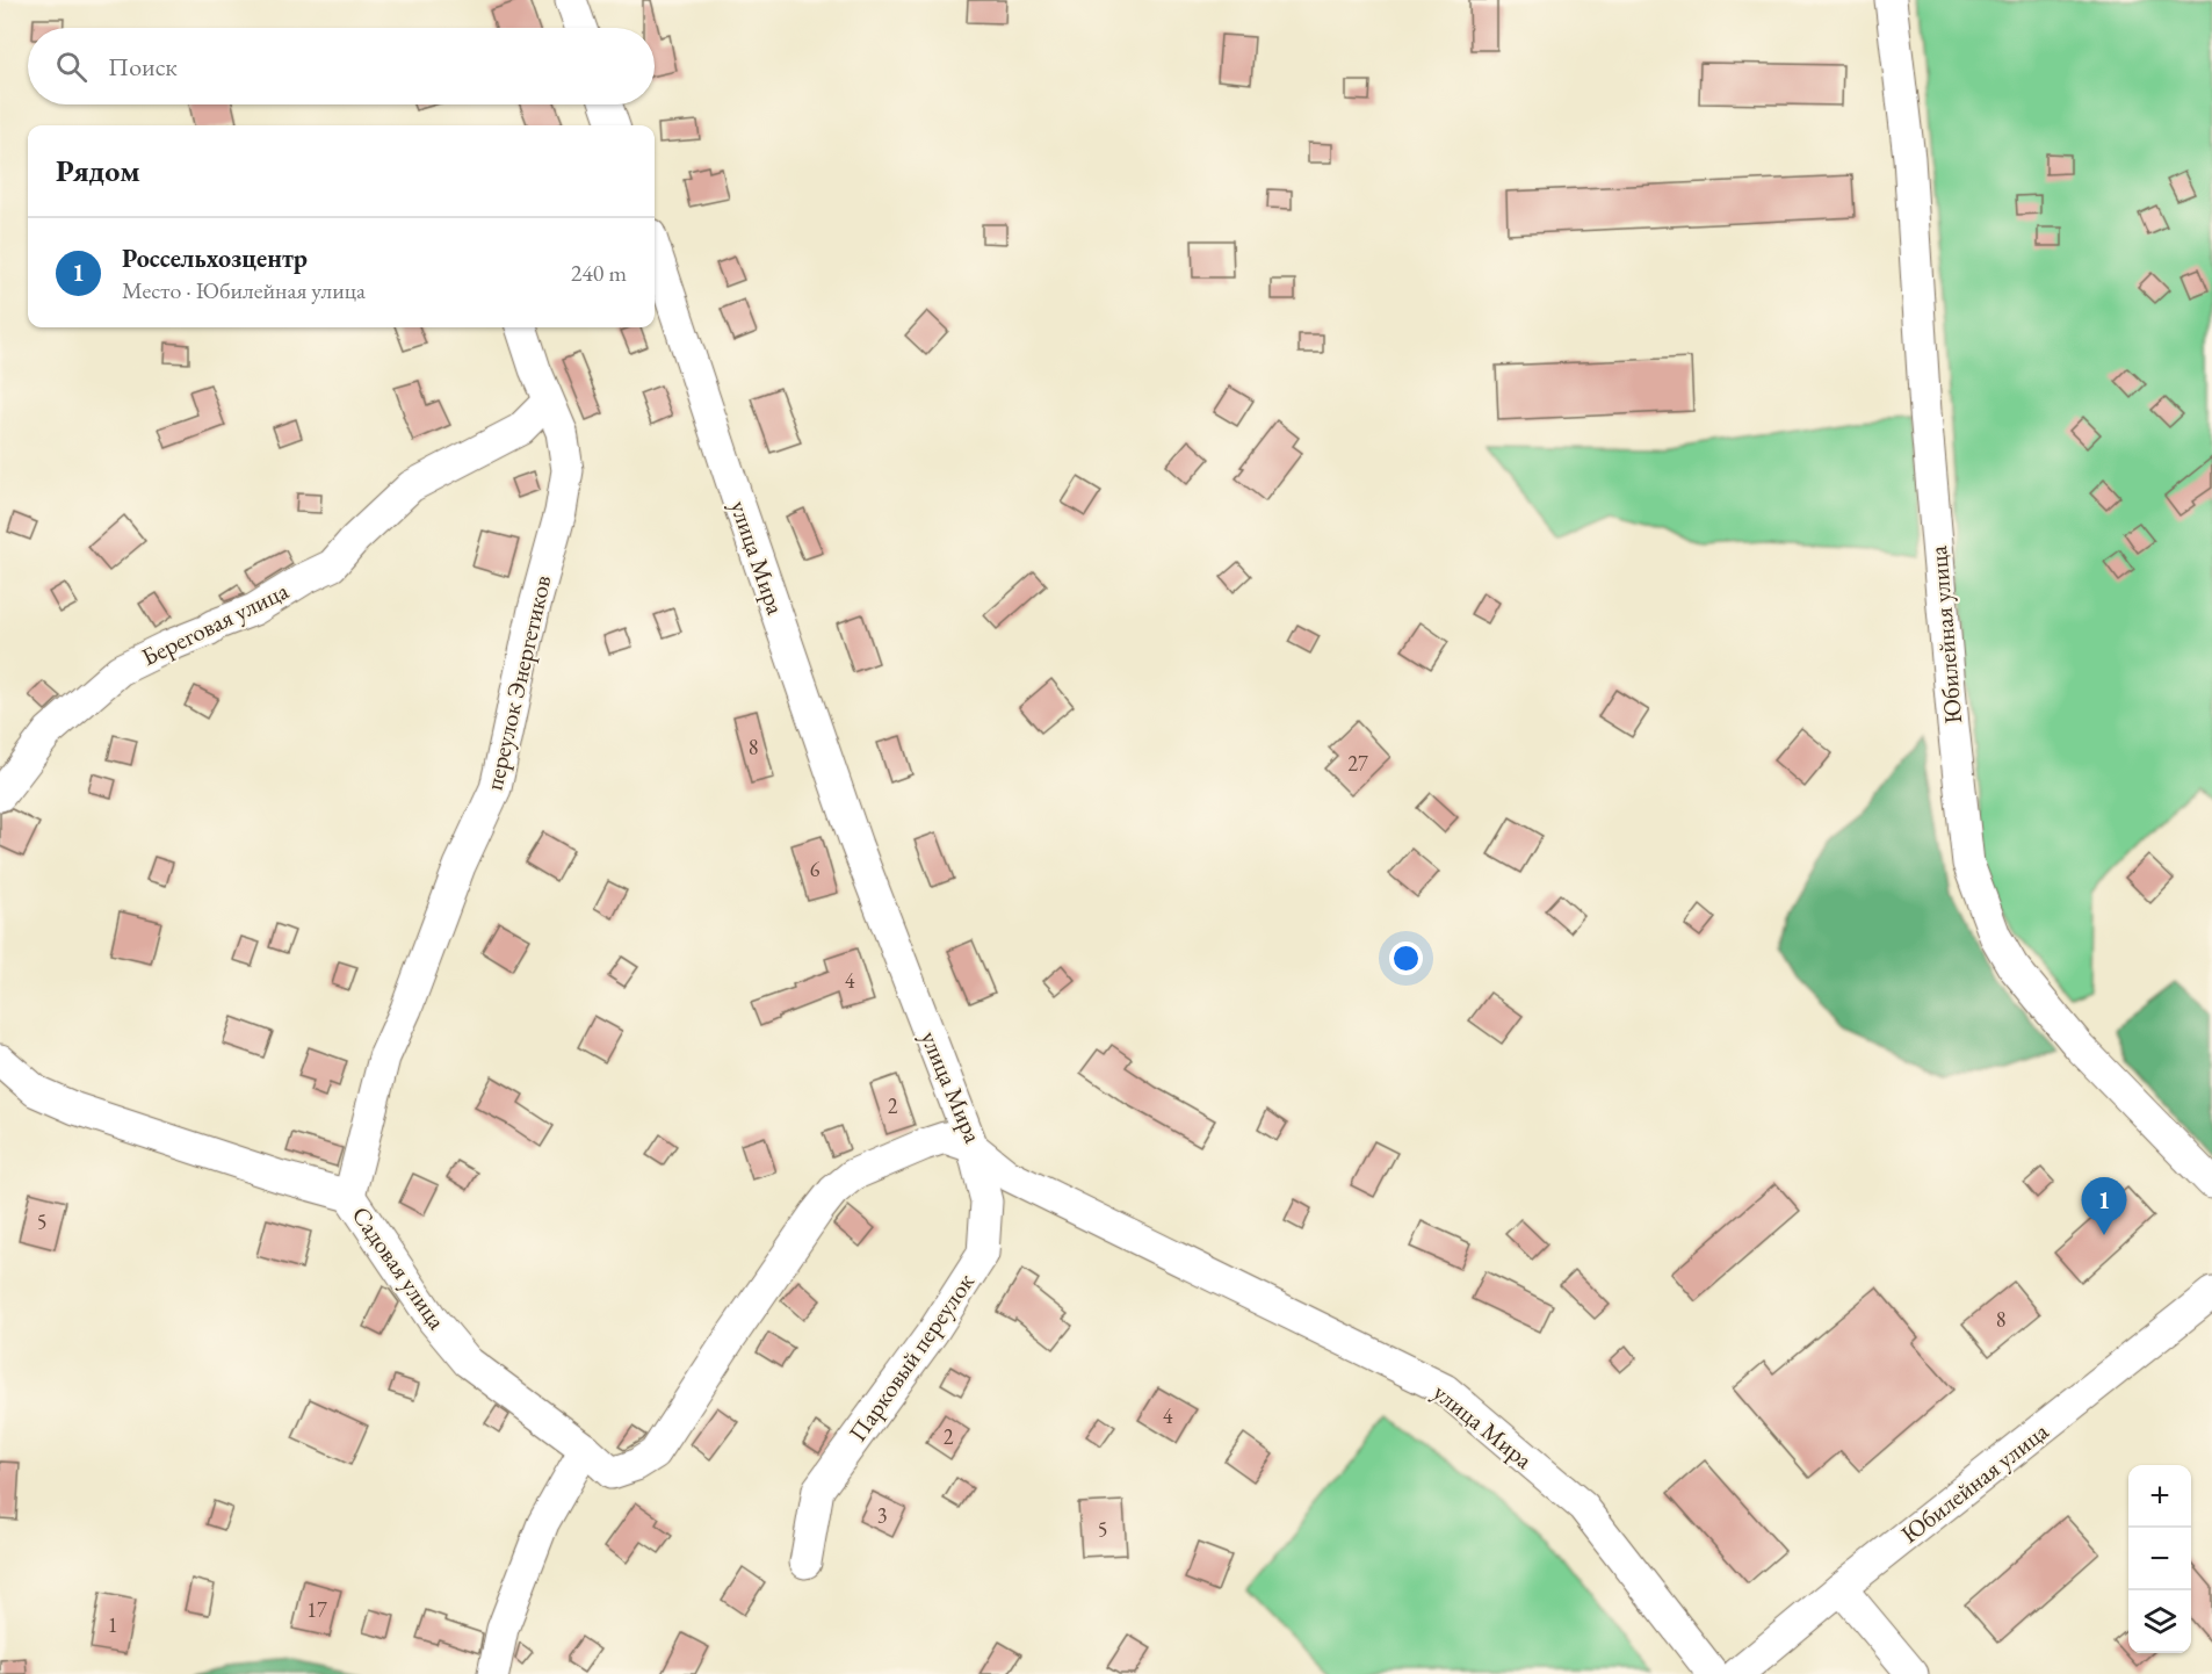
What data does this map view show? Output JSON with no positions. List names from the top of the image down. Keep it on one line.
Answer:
{"streets":{"street":["улица Мира","Береговая улица","Юбилейная улица","переулок Энергетиков","Садовая улица","Парковый переулок"]},"crossings":[["улица Мира","Садовая улица"],["улица Мира","Парковый переулок"],["Береговая улица","переулок Энергетиков"],["переулок Энергетиков","Садовая улица"],["Садовая улица","Парковый переулок"]],"house_numbers":["8","27","6","4","2","5","8","4","2","3","5","17","1"],"page":{"search":"Поиск","heading":"Рядом","list":[{"mark":"1","name":"Россельхозцентр","note":"Место · Юбилейная улица","value":"240 m"}],"pins":"1","map_buttons":["+","−"]}}
